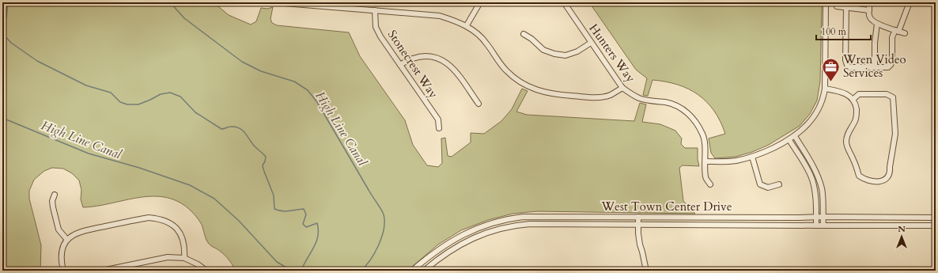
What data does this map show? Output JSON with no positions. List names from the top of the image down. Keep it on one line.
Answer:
{"streets":{"street":["Hunters Way","Stonecrest Way","West Town Center Drive"]},"water":["High Line Canal"],"places":{"office":["Wren Video Services"]},"scale_bar":"100 m","north":"top"}
